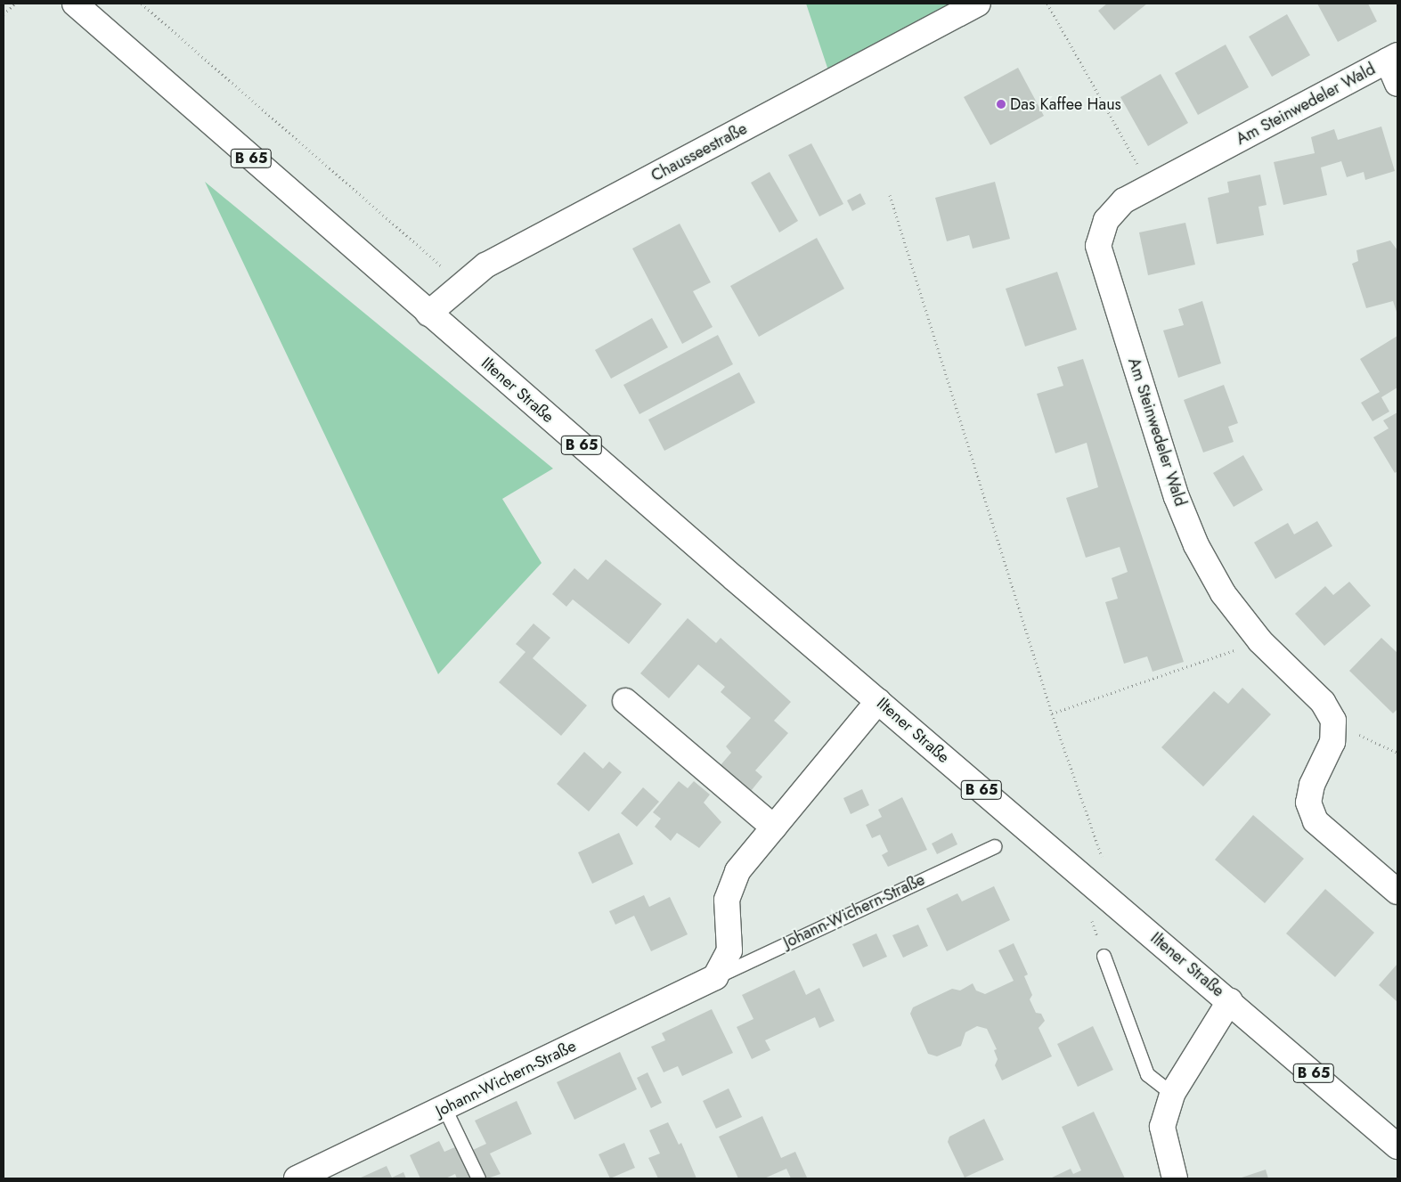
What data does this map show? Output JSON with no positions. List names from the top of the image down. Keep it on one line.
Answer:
{"streets":{"street":["Am Steinwedeler Wald","Chausseestraße","B 65","Iltener Straße","Johann-Wichern-Straße"]},"crossings":[["Chausseestraße","B 65"],["Chausseestraße","Iltener Straße"],["B 65","Iltener Straße"]],"places":["Das Kaffee Haus"]}
